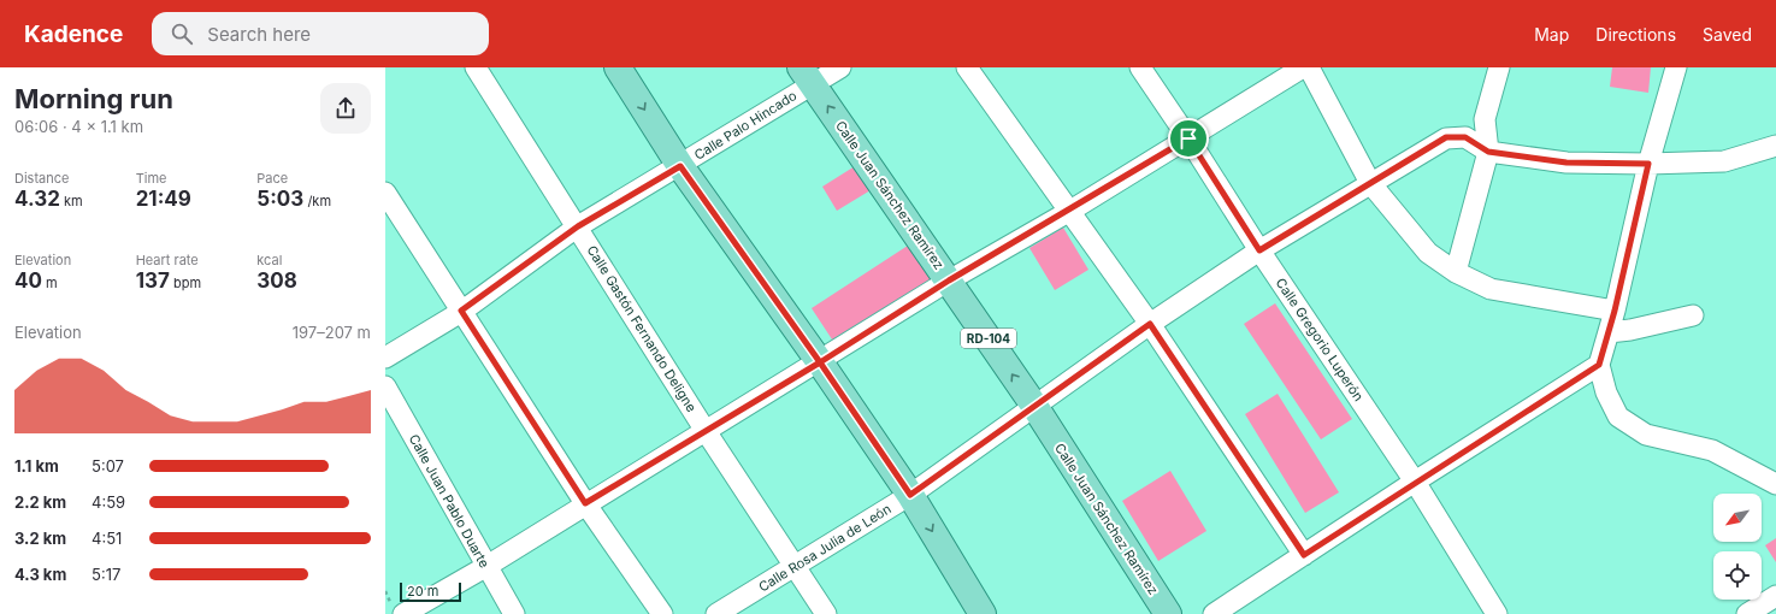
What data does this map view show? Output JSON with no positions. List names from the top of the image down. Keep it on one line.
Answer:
{"streets":{"main road":["Calle Juan Sánchez Ramírez","RD-104"],"street":["Calle Palo Hincado","Calle Gastón Fernando Deligne","Calle Gregorio Luperón","Calle Juan Pablo Duarte","Calle Rosa Julia de León"]},"crossings":[["Calle Palo Hincado","Calle Juan Sánchez Ramírez"],["Calle Palo Hincado","Calle Gastón Fernando Deligne"],["Calle Juan Sánchez Ramírez","Calle Rosa Julia de León"],["Calle Gastón Fernando Deligne","Calle Rosa Julia de León"],["Calle Gregorio Luperón","Calle Rosa Julia de León"]],"scale_bar":"20 m","north":"bottom left","page":{"header":"Kadence","search":"Search here","nav":["Map","Directions","Saved"],"heading":["Morning run","06:06 · 4 × 1.1 km"],"stats":[["Distance","4.32 km"],["Time","21:49"],["Pace","5:03 /km"],["Elevation","40 m"],["Heart rate","137 bpm"],["kcal","308"]],"chart":["Elevation","197–207 m"],"list":[{"name":"1.1 km","note":"5:07"},{"name":"2.2 km","note":"4:59"},{"name":"3.2 km","note":"4:51"},{"name":"4.3 km","note":"5:17"}],"scale":"20 m"}}
